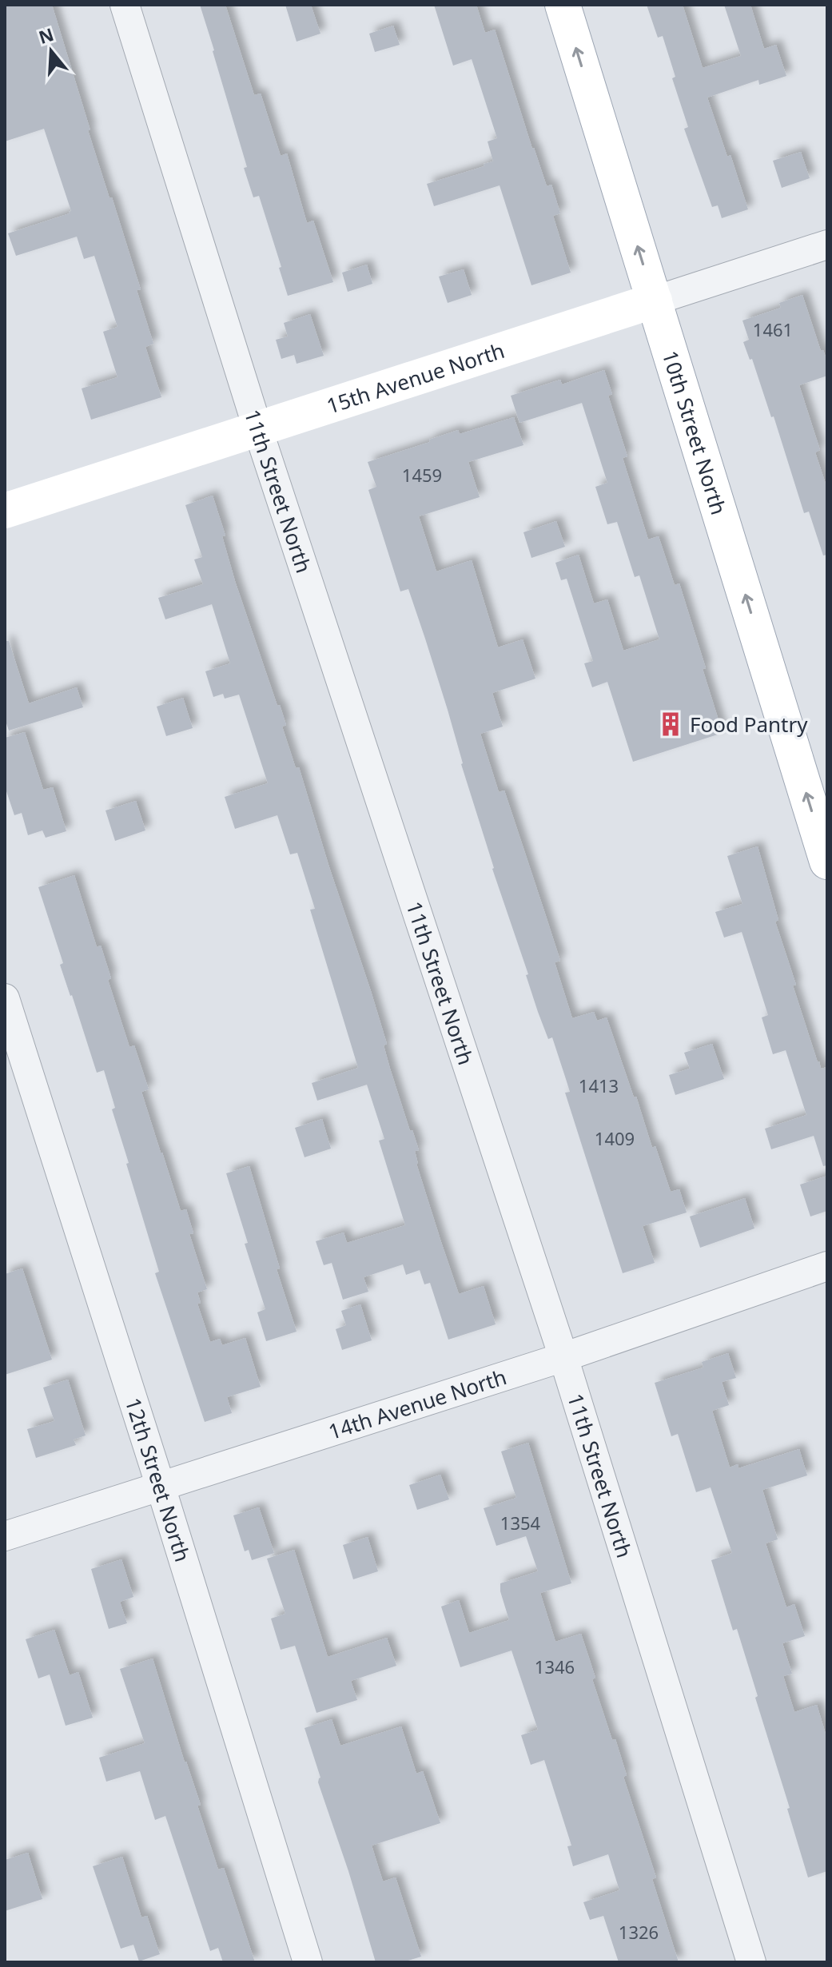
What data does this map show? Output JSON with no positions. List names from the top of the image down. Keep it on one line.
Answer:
{"streets":{"main road":["15th Avenue North","10th Street North"],"street":["11th Street North","14th Avenue North","12th Street North"]},"crossings":[["15th Avenue North","10th Street North"],["15th Avenue North","11th Street North"],["11th Street North","14th Avenue North"],["14th Avenue North","12th Street North"]],"one_way":["10th Street North"],"places":{"building":["Food Pantry"]},"house_numbers":["1461","1459","1413","1409","1354","1346","1326"],"north":"top"}
